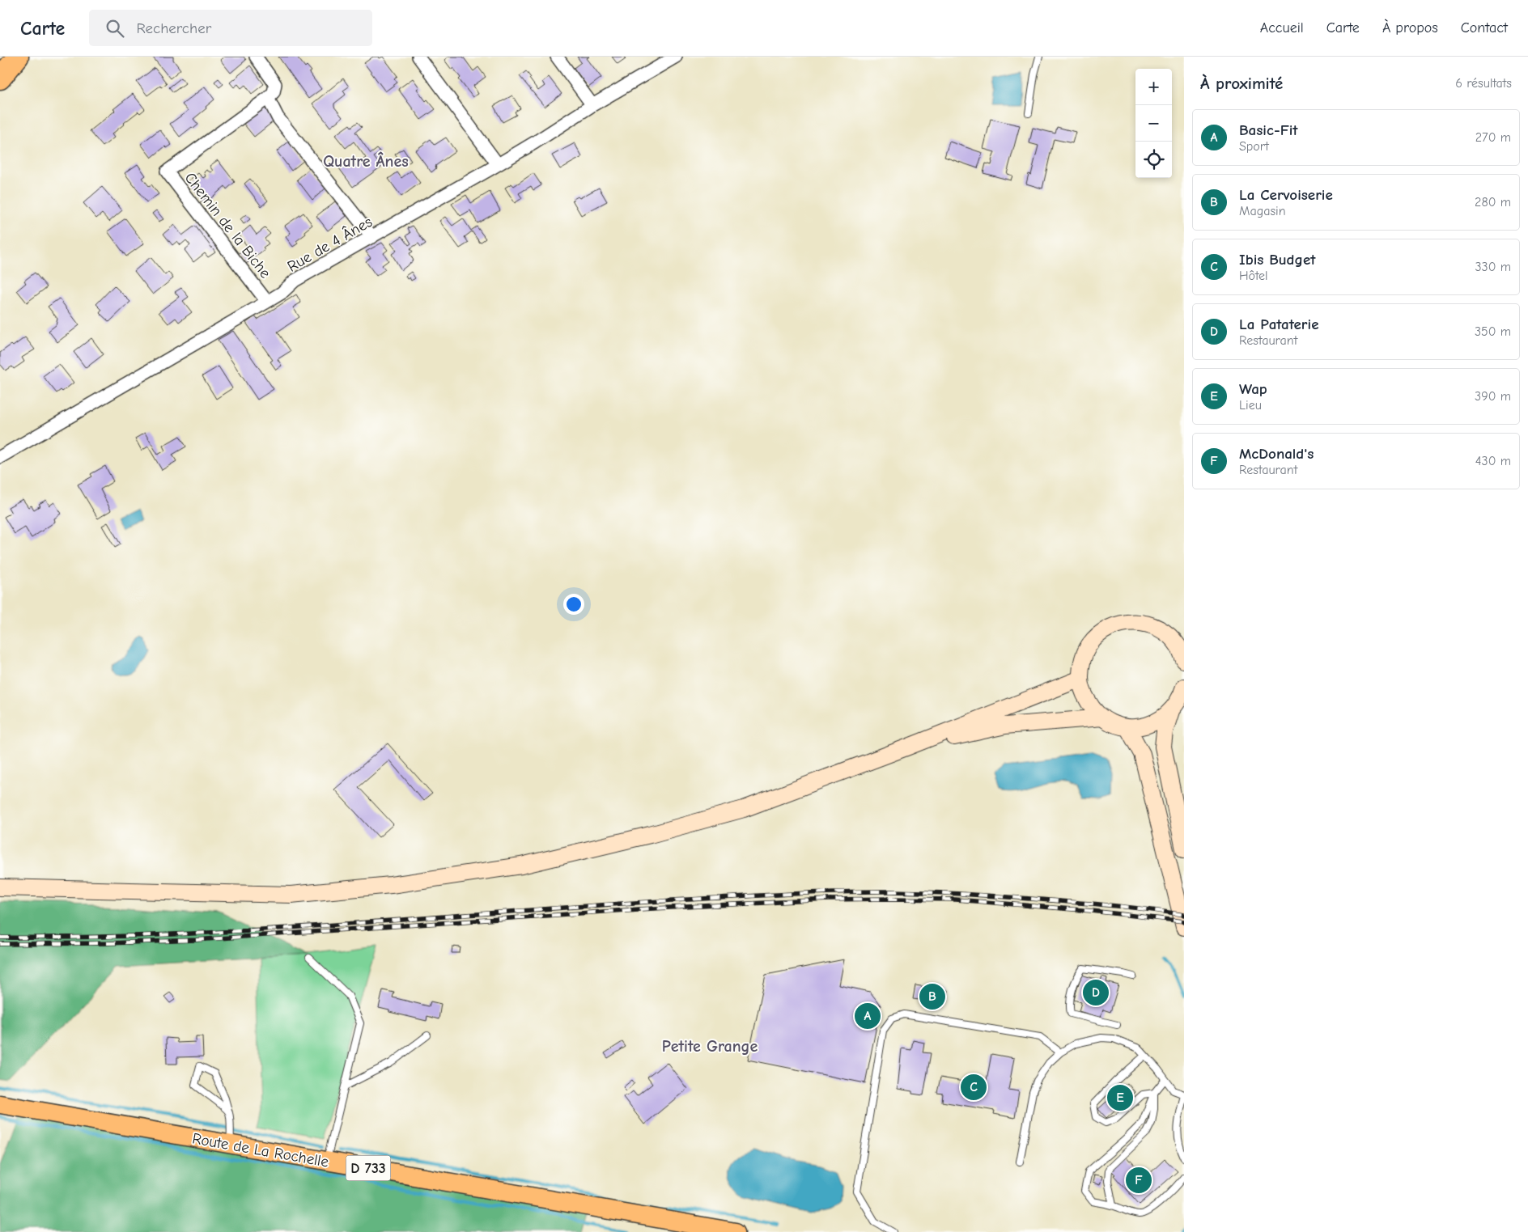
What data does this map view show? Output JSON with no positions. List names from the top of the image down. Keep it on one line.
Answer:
{"streets":{"main road":["Route de La Rochelle","D 733"],"street":["Chemin de la Biche","Rue de 4 Ânes"]},"crossings":[["Chemin de la Biche","Rue de 4 Ânes"]],"districts":["Quatre Ânes","Petite Grange"],"page":{"header":"Carte","search":"Rechercher","nav":["Accueil","Carte","À propos","Contact"],"heading":["À proximité","6 résultats"],"map_buttons":["+","−"],"list":[{"mark":"A","name":"Basic-Fit","note":"Sport","value":"270 m"},{"mark":"B","name":"La Cervoiserie","note":"Magasin","value":"280 m"},{"mark":"C","name":"Ibis Budget","note":"Hôtel","value":"330 m"},{"mark":"D","name":"La Pataterie","note":"Restaurant","value":"350 m"},{"mark":"E","name":"Wap","note":"Lieu","value":"390 m"},{"mark":"F","name":"McDonald's","note":"Restaurant","value":"430 m"}],"pins":["D","B","A","C","E","F"]}}
